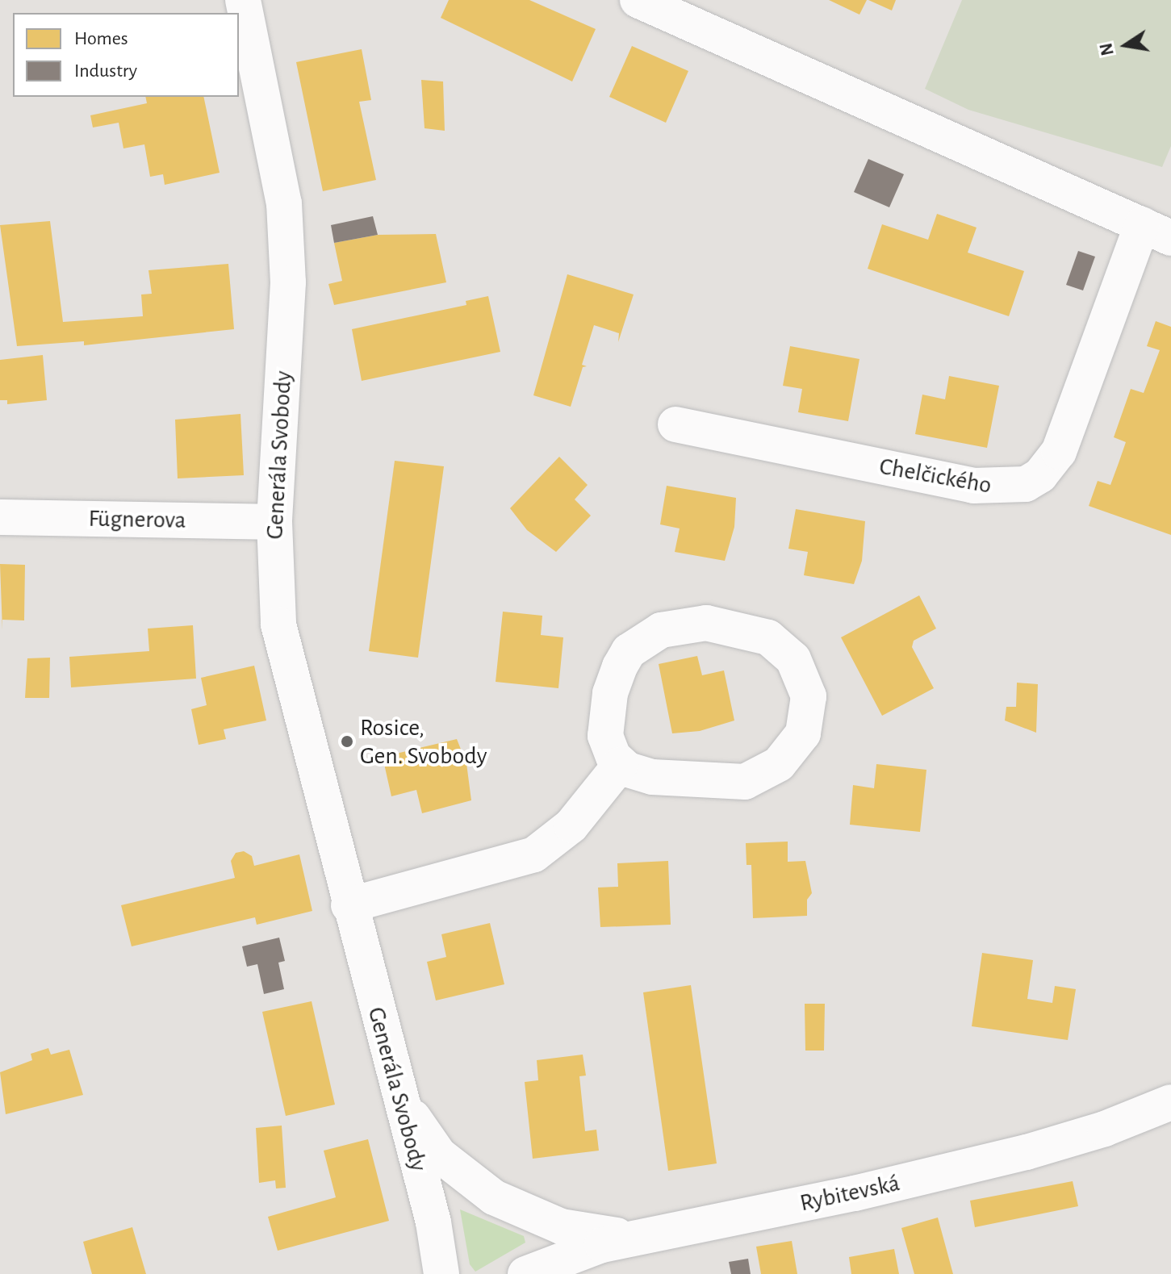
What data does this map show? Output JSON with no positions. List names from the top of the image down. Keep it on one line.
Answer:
{"streets":{"street":["Generála Svobody","Chelčického","Fügnerova","Rybitevská"]},"crossings":[["Generála Svobody","Fügnerova"]],"places":["Rosice, Gen. Svobody"],"legend":["Homes","Industry"],"north":"left"}
